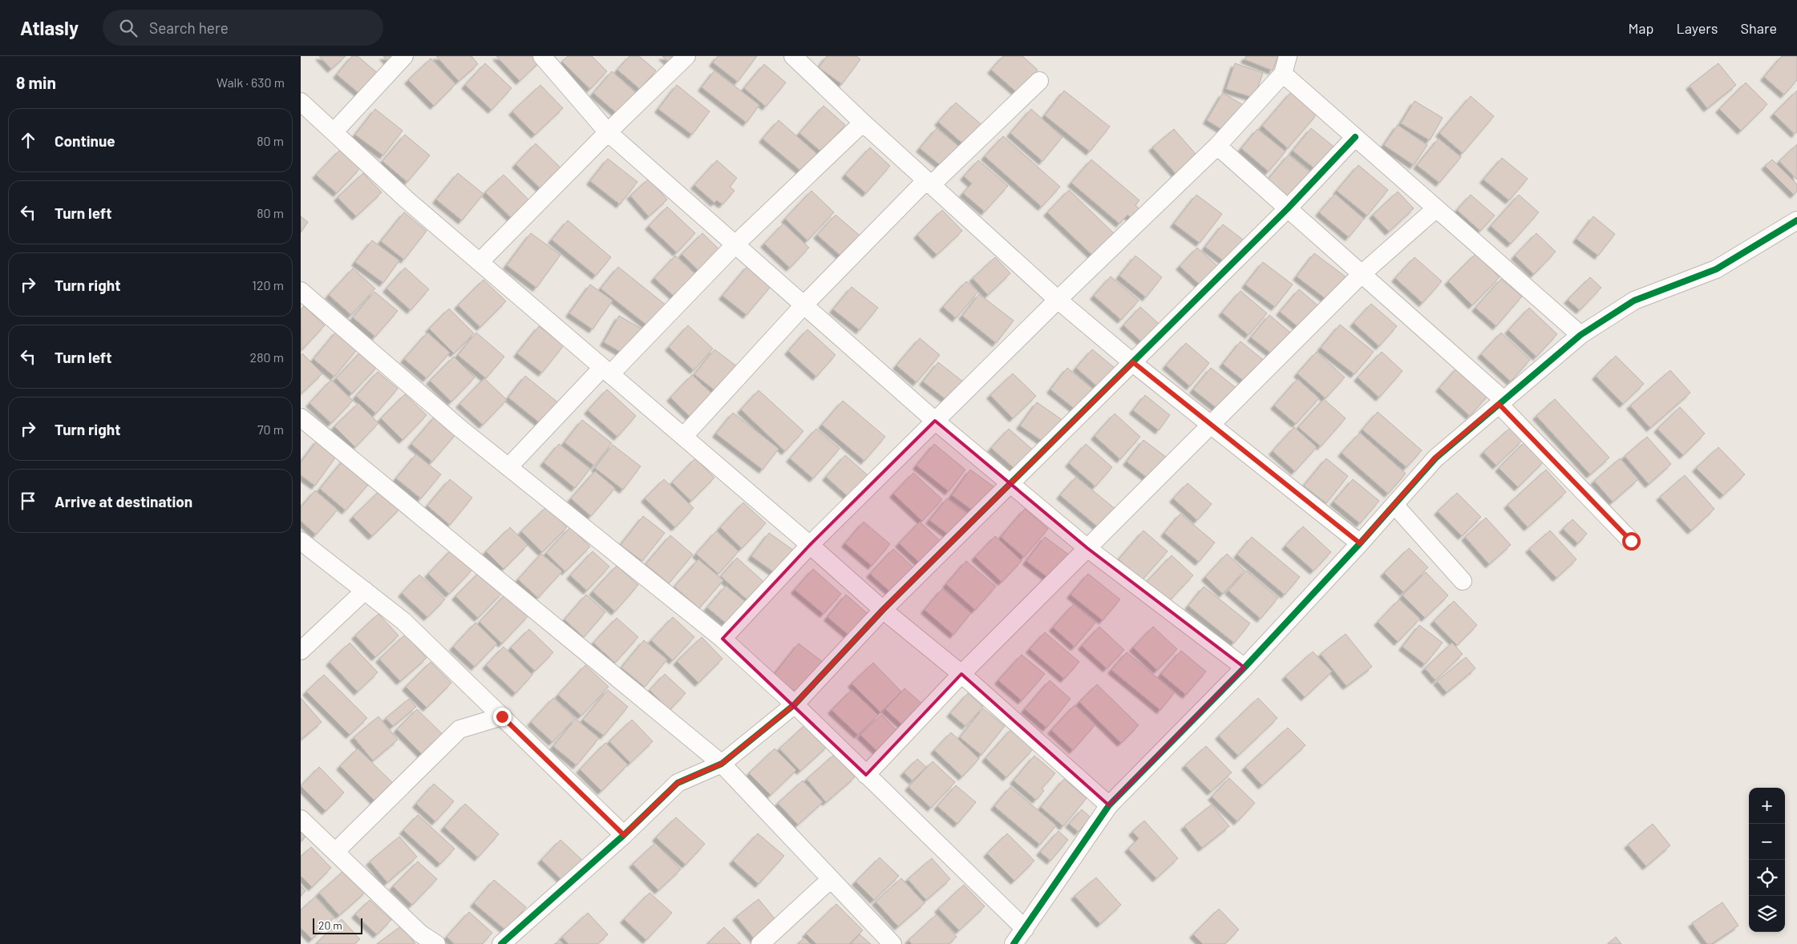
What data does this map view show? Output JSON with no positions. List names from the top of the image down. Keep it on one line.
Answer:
{"scale_bar":"20 m","page":{"header":"Atlasly","search":"Search here","nav":["Map","Layers","Share"],"heading":["8 min","Walk · 630 m"],"list":[["Continue","80 m"],["Turn left","80 m"],["Turn right","120 m"],["Turn left","280 m"],["Turn right","70 m"],"Arrive at destination"],"map_buttons":["+","−"],"scale":"20 m"}}
